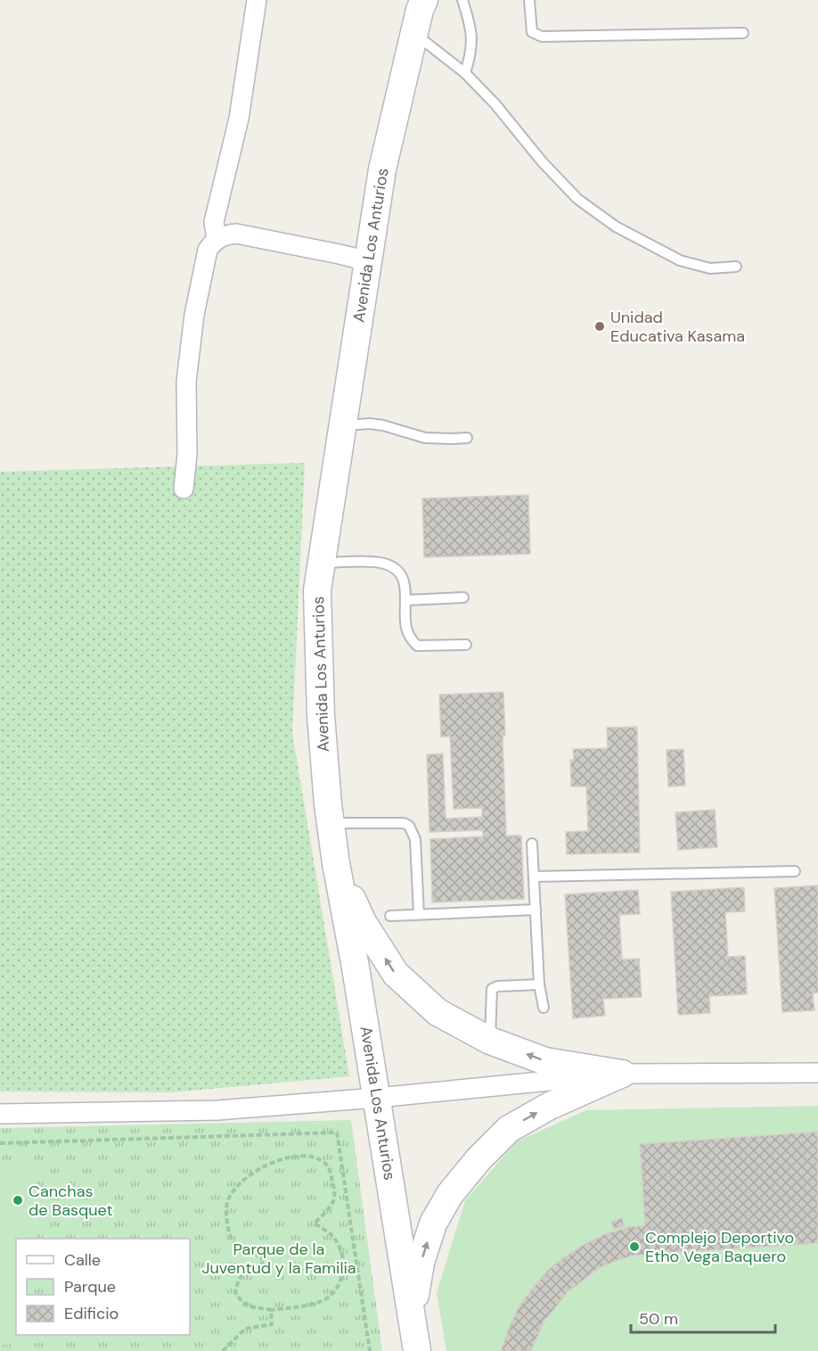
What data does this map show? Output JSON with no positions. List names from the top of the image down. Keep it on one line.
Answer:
{"streets":{"street":["Avenida Los Anturios"]},"parks":["Parque de la Juventud y la Familia"],"places":["Unidad Educativa Kasama","Canchas de Basquet","Complejo Deportivo Etho Vega Baquero"],"legend":["Calle","Parque","Edificio"],"scale_bar":"50 m"}
